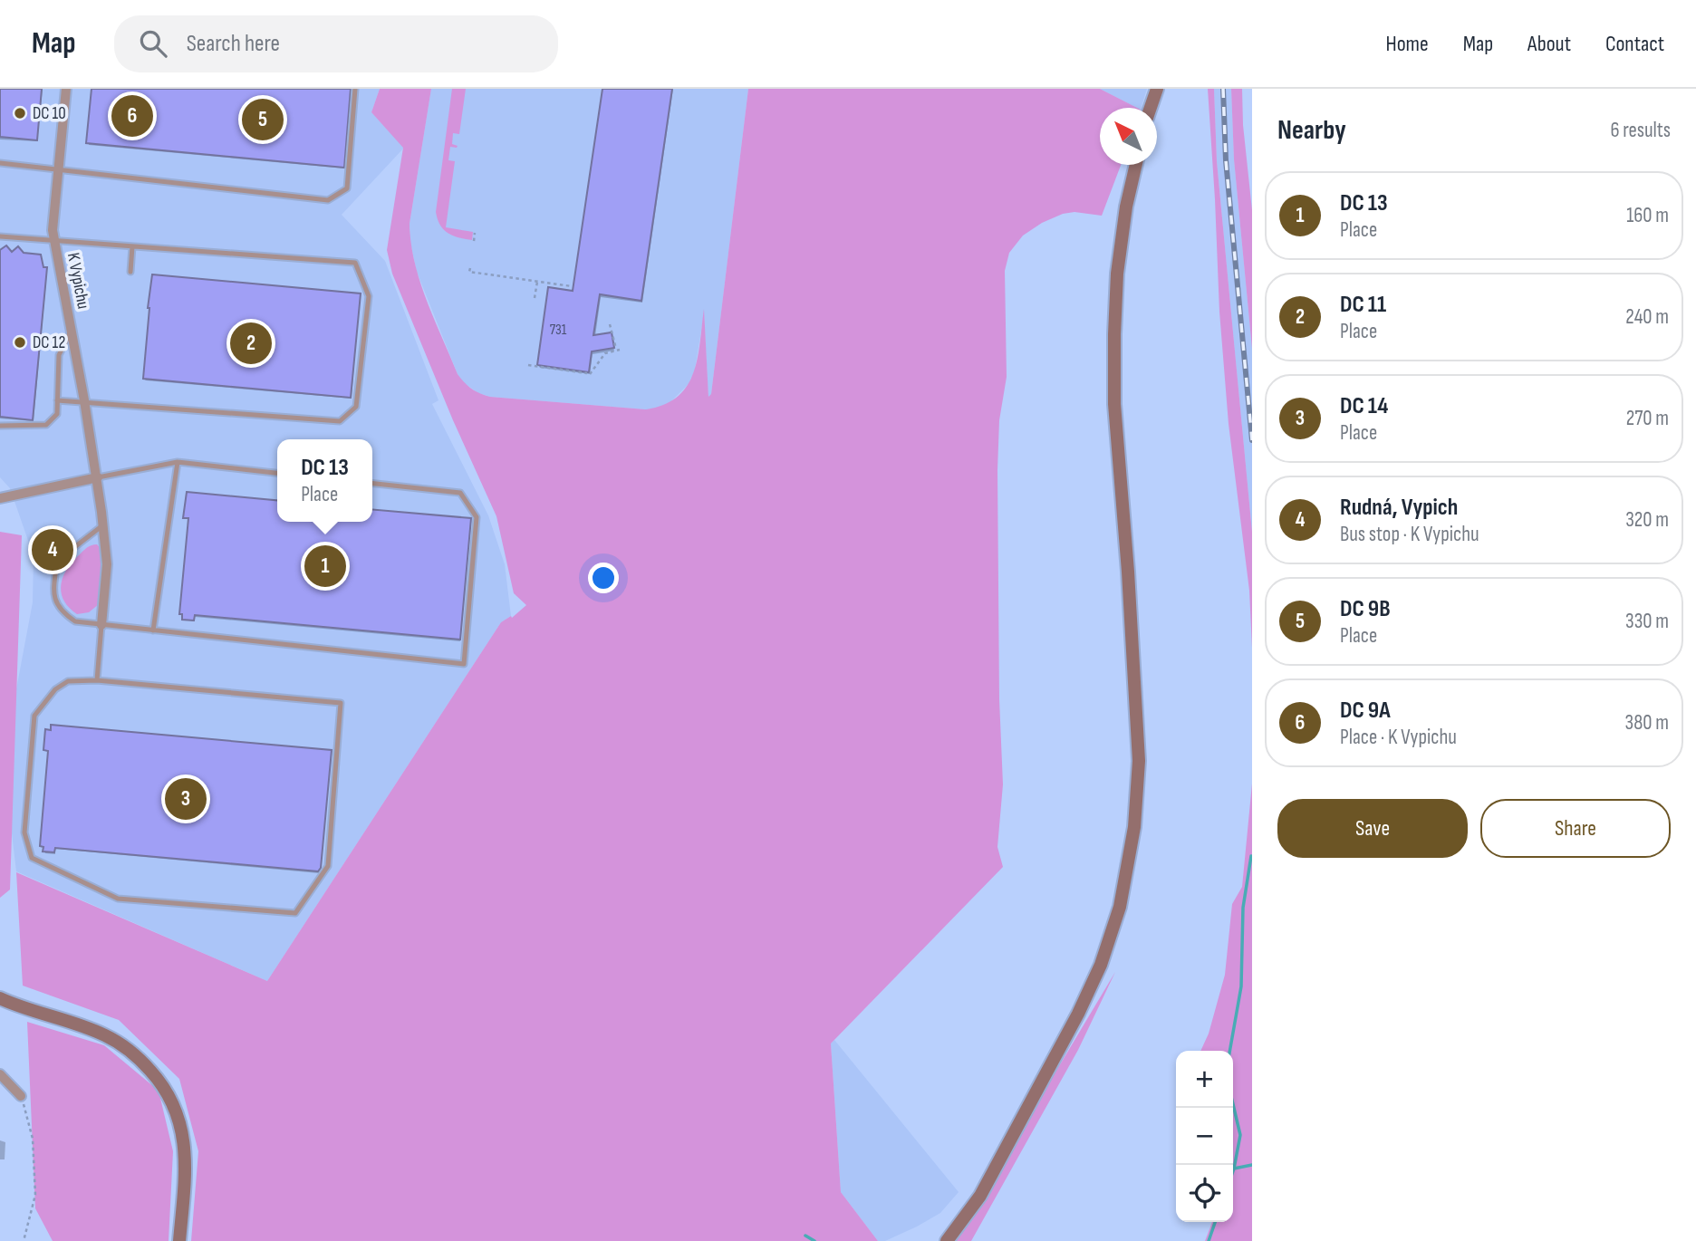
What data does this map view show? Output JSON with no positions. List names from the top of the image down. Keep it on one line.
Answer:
{"streets":{"street":["K Vypichu"]},"places":["DC 10","DC 12"],"house_numbers":["731"],"north":"top left","page":{"header":"Map","search":"Search here","nav":["Home","Map","About","Contact"],"heading":["Nearby","6 results"],"pins":["6","5","2","4","1","3"],"list":[{"mark":"1","name":"DC 13","note":"Place","value":"160 m"},{"mark":"2","name":"DC 11","note":"Place","value":"240 m"},{"mark":"3","name":"DC 14","note":"Place","value":"270 m"},{"mark":"4","name":"Rudná, Vypich","note":"Bus stop · K Vypichu","value":"320 m"},{"mark":"5","name":"DC 9B","note":"Place","value":"330 m"},{"mark":"6","name":"DC 9A","note":"Place · K Vypichu","value":"380 m"}],"popup":["DC 13","Place"],"buttons":["Save","Share"],"map_buttons":["+","−"]}}
